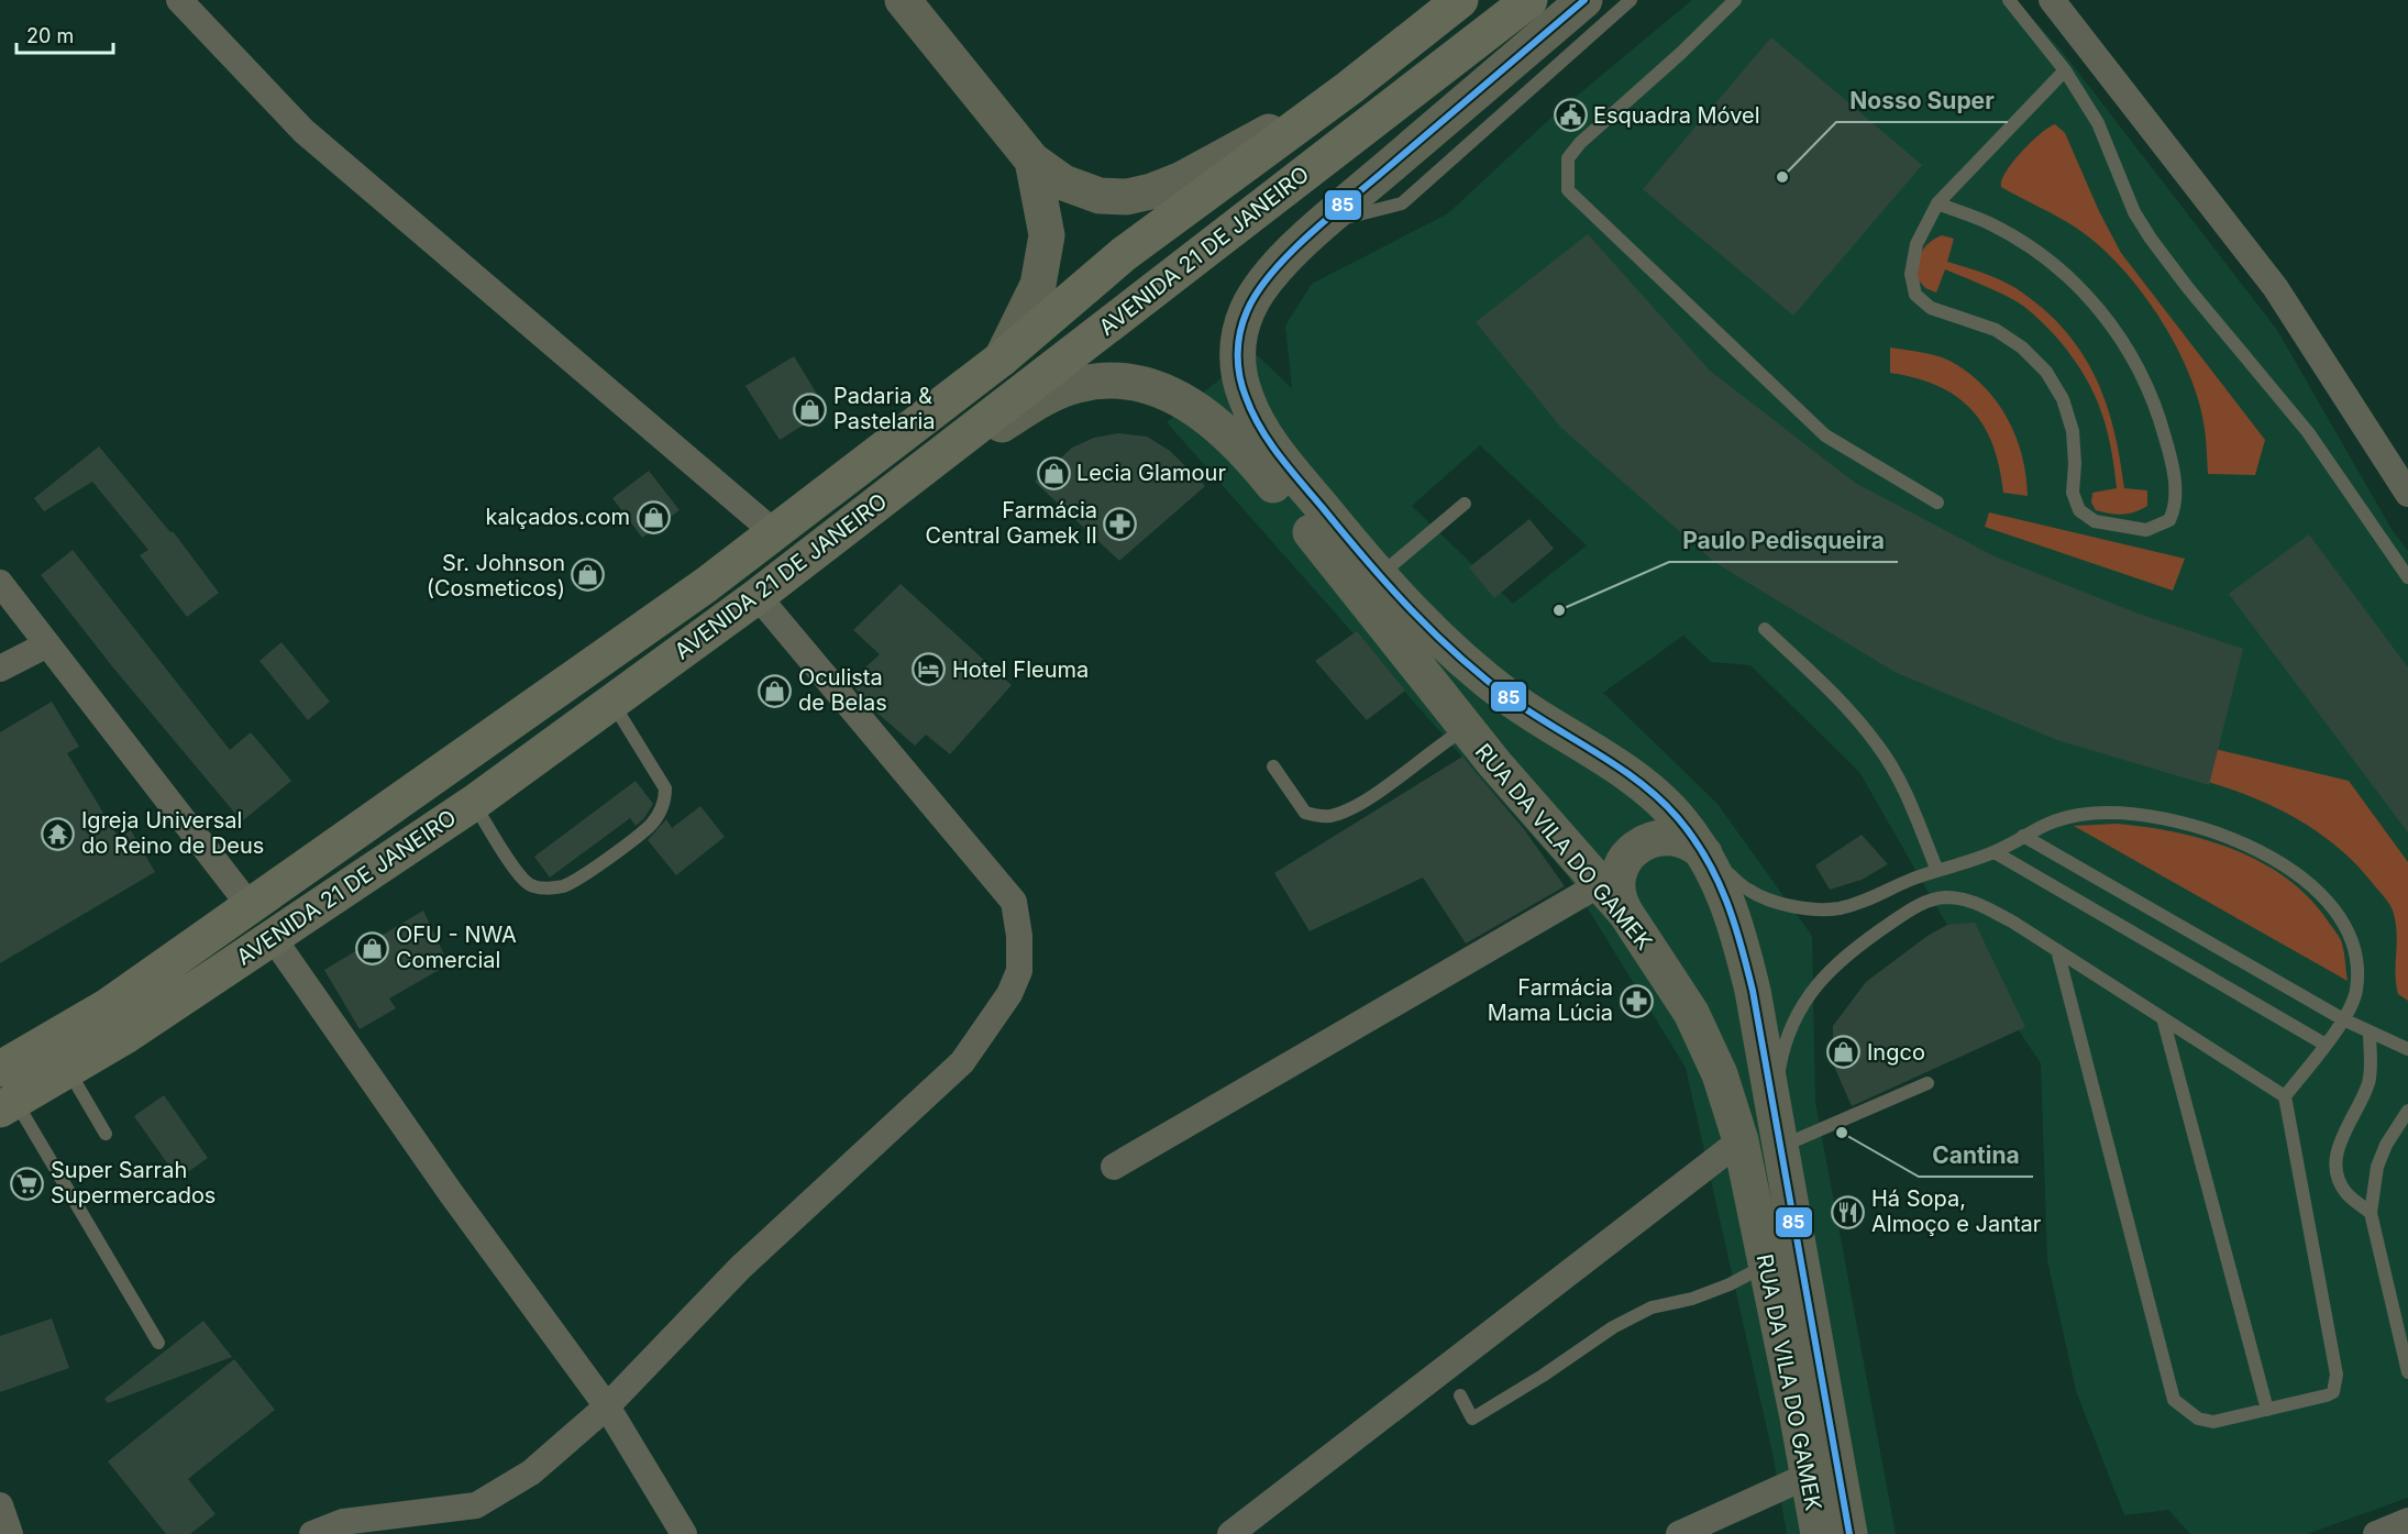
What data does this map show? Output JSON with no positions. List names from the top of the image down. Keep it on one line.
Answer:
{"streets":{"main road":["AVENIDA 21 DE JANEIRO","RUA DA VILA DO GAMEK"]},"crossings":[["AVENIDA 21 DE JANEIRO","RUA DA VILA DO GAMEK"]],"places":{"public building":["Esquadra Móvel"],"other":["Nosso Super","Paulo Pedisqueira","Cantina"],"shop":["Padaria & Pastelaria","Lecia Glamour","kalçados.com","Sr. Johnson (Cosmeticos)","Oculista de Belas","OFU - NWA Comercial","Ingco"],"pharmacy":["Farmácia Central Gamek II","Farmácia Mama Lúcia"],"hotel":["Hotel Fleuma"],"temple":["Igreja Universal do Reino de Deus"],"supermarket":["Super Sarrah Supermercados"],"restaurant":["Há Sopa, Almoço e Jantar"]},"lines":["transit line 85"],"scale_bar":"20 m"}
